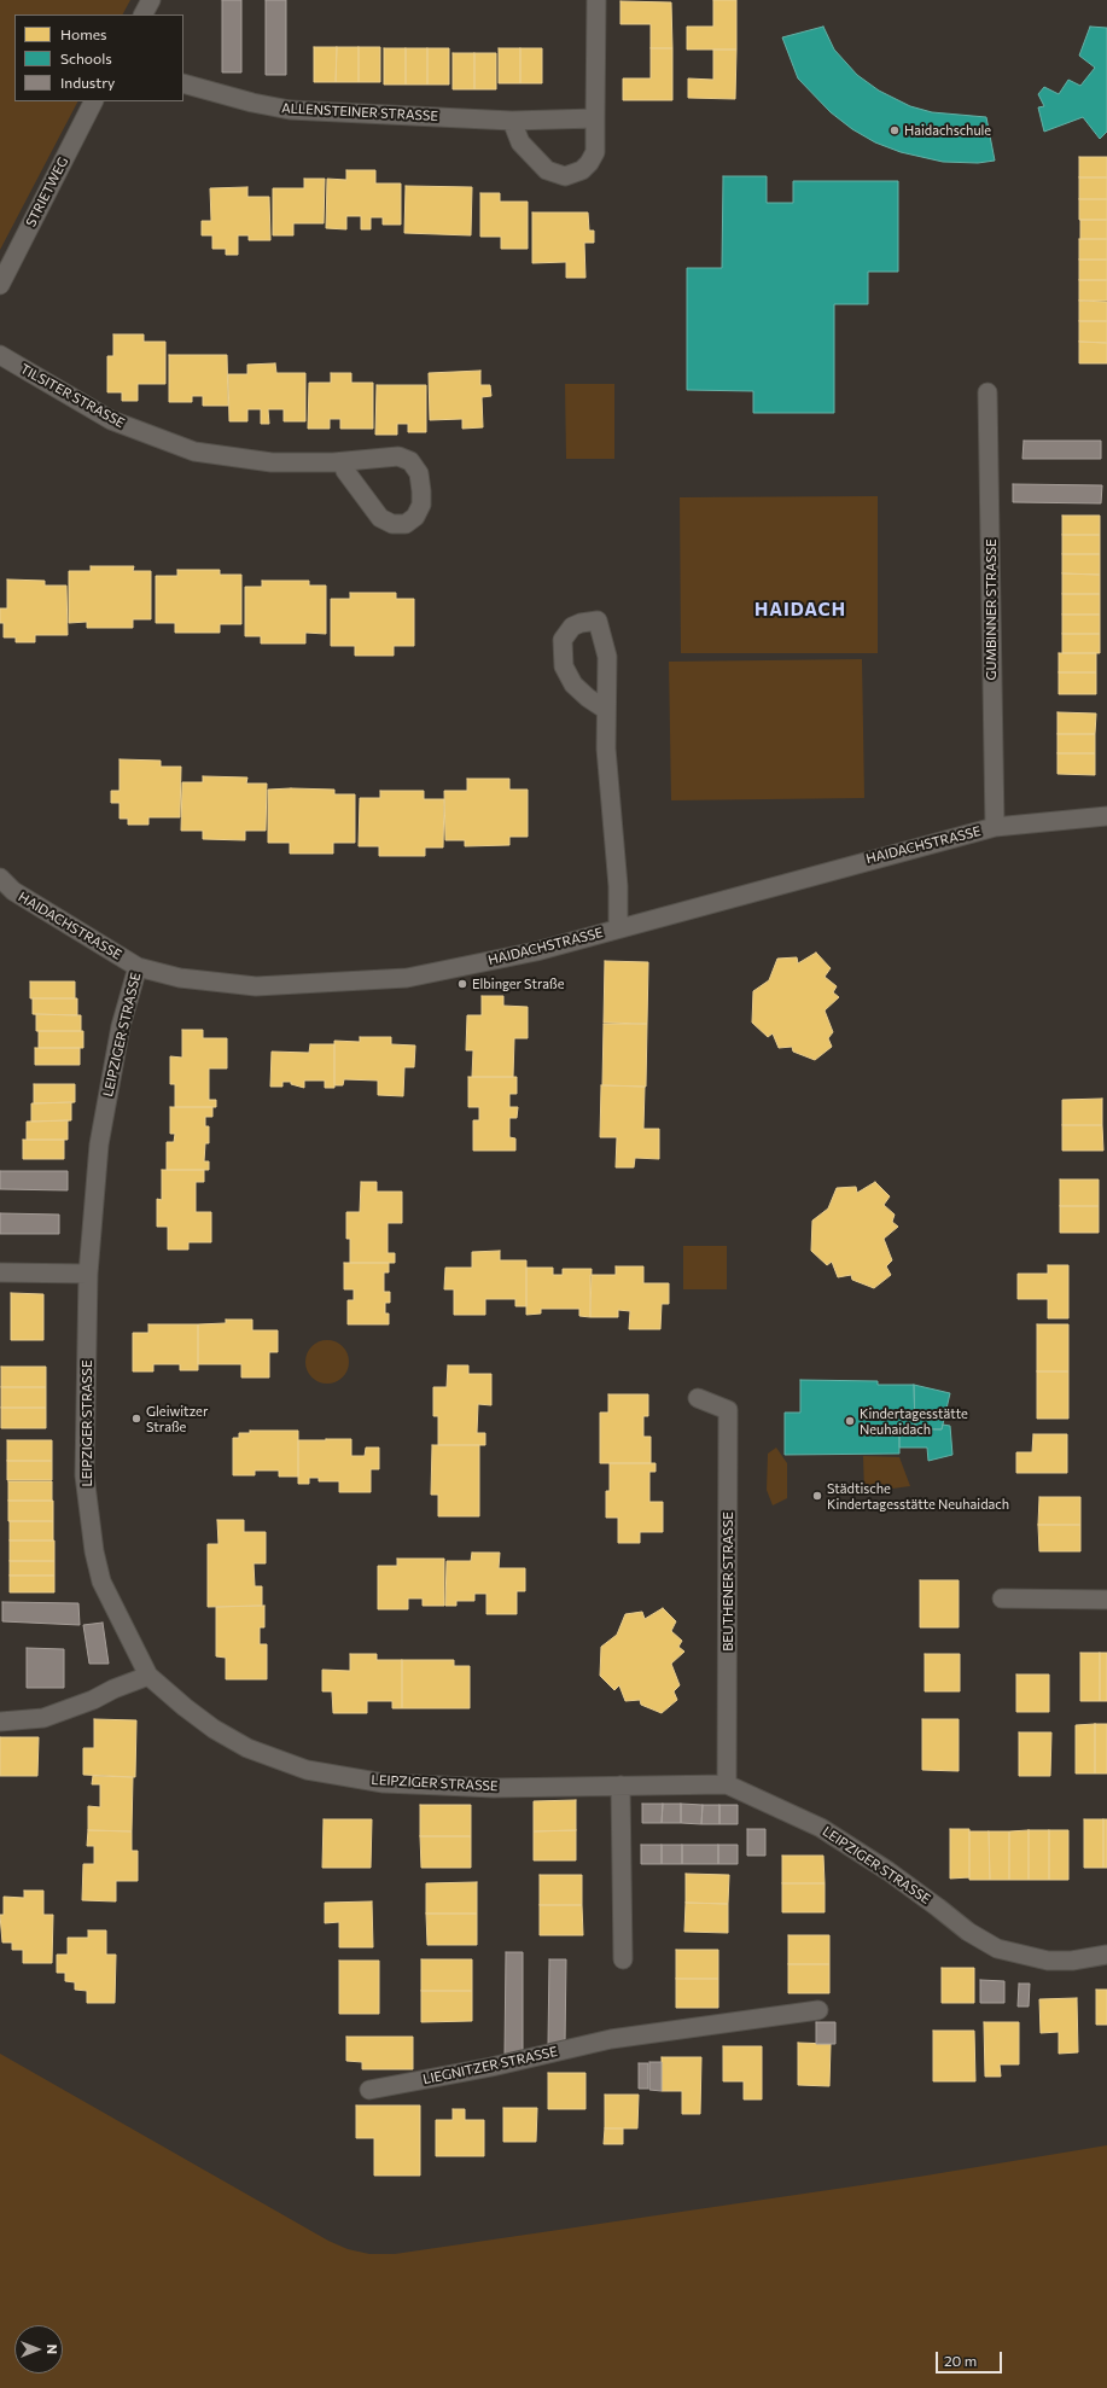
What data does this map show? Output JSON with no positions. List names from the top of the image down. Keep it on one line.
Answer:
{"streets":{"street":["ALLENSTEINER STRASSE","STRIETWEG","TILSITER STRASSE","GUMBINNER STRASSE","HAIDACHSTRASSE","LEIPZIGER STRASSE","BEUTHENER STRASSE","LIEGNITZER STRASSE"]},"crossings":[["GUMBINNER STRASSE","HAIDACHSTRASSE"],["HAIDACHSTRASSE","LEIPZIGER STRASSE"],["LEIPZIGER STRASSE","BEUTHENER STRASSE"]],"districts":["HAIDACH"],"places":["Haidachschule","Elbinger Straße","Gleiwitzer Straße","Kindertagesstätte Neuhaidach","Städtische Kindertagesstätte Neuhaidach"],"legend":["Homes","Schools","Industry"],"scale_bar":"20 m","north":"right"}
